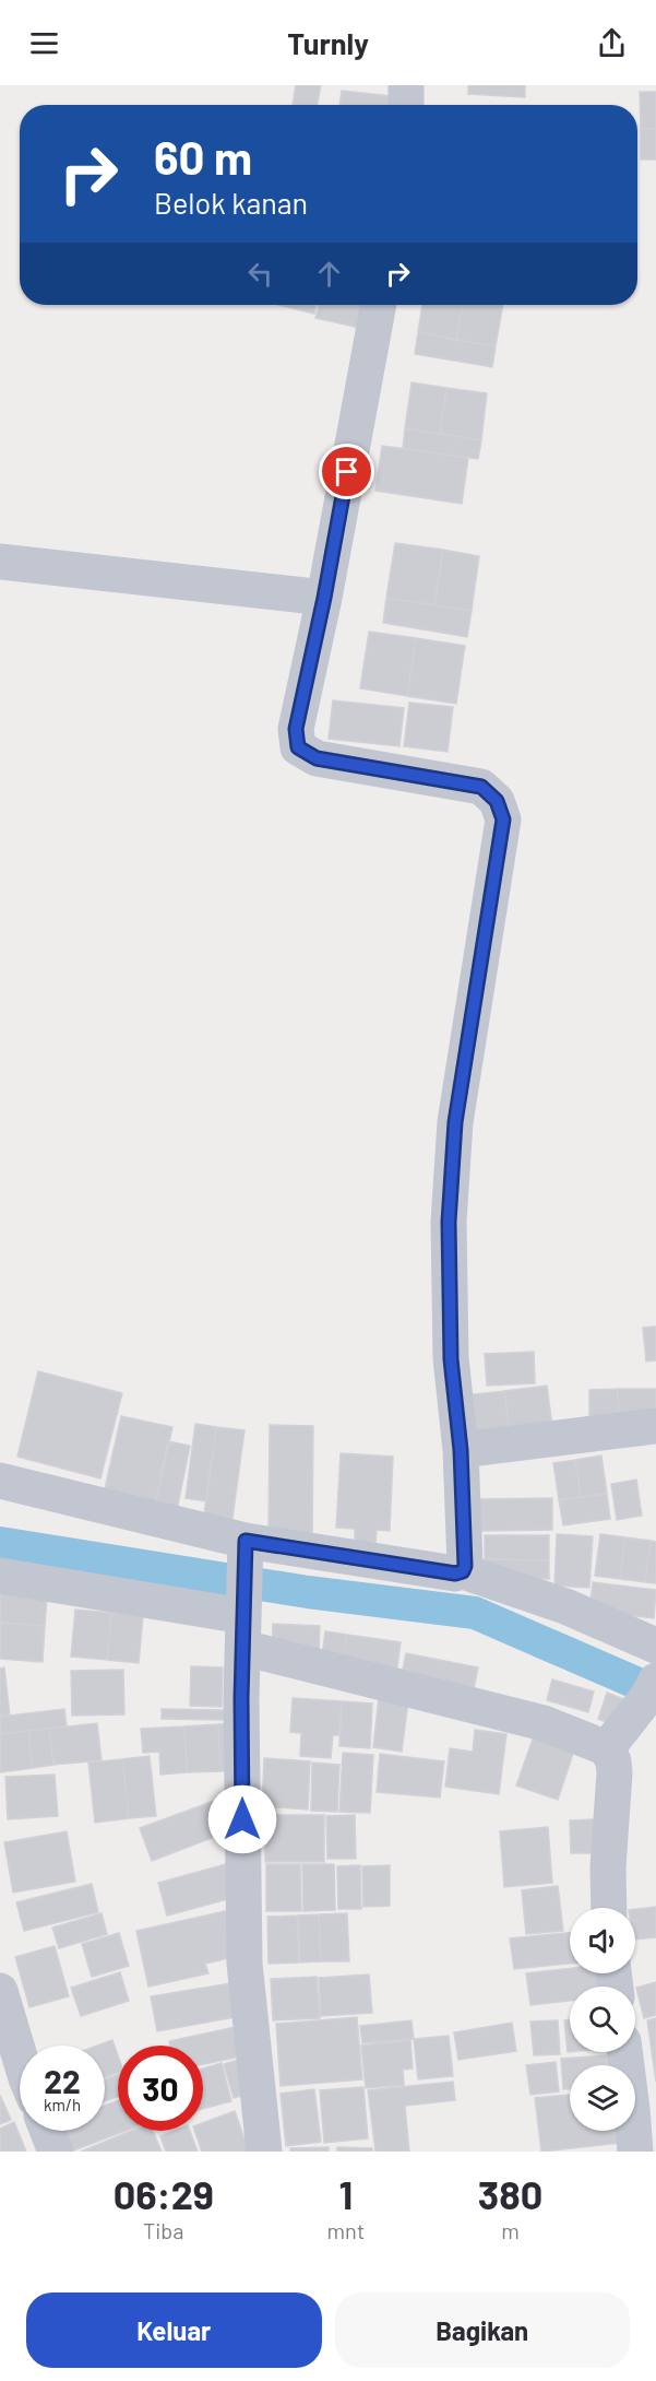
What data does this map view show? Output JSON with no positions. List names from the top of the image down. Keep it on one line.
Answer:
{"page":{"header":"Turnly","turn":["60 m","Belok kanan"],"speed":"22 km/h","limit":"30","eta":["06:29","Tiba","1","mnt","380","m"],"buttons":["Keluar","Bagikan"]}}
